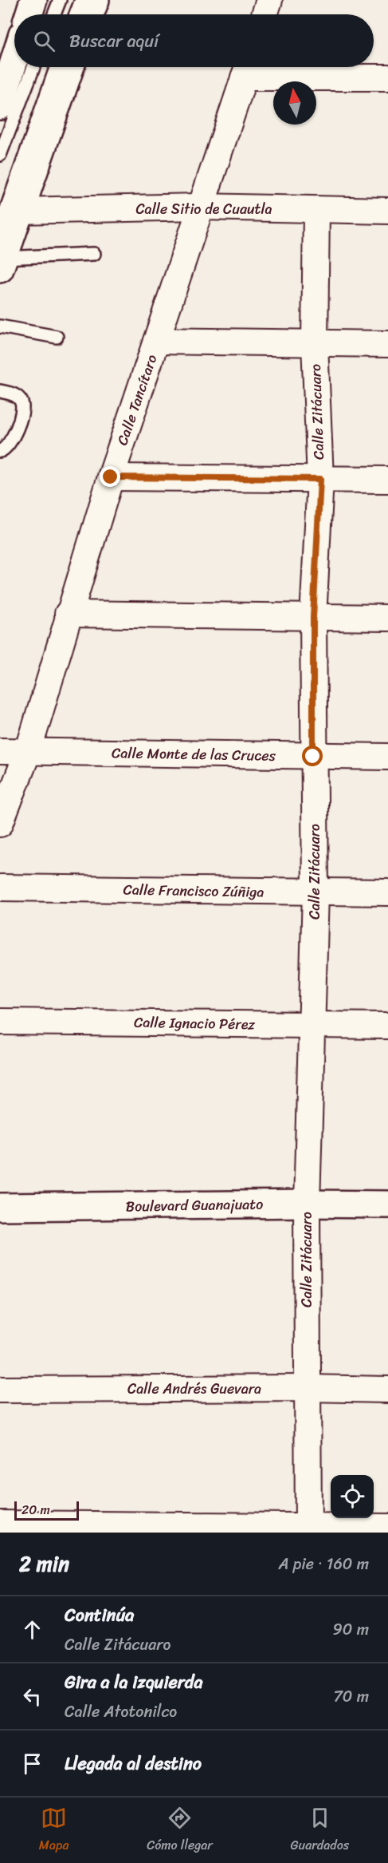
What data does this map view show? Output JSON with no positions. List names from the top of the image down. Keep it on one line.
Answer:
{"streets":{"street":["Calle Sitio de Cuautla","Calle Tancítaro","Calle Zitácuaro","Calle Monte de las Cruces","Calle Francisco Zúñiga","Calle Ignacio Pérez","Boulevard Guanajuato","Calle Andrés Guevara"]},"crossings":[["Calle Sitio de Cuautla","Calle Tancítaro"],["Calle Sitio de Cuautla","Calle Zitácuaro"],["Calle Tancítaro","Calle Monte de las Cruces"],["Calle Zitácuaro","Calle Monte de las Cruces"],["Calle Zitácuaro","Calle Francisco Zúñiga"],["Calle Zitácuaro","Calle Ignacio Pérez"],["Calle Zitácuaro","Boulevard Guanajuato"],["Calle Zitácuaro","Calle Andrés Guevara"]],"scale_bar":"20 m","north":"top","page":{"search":"Buscar aquí","scale":"20 m","heading":["2 min","A pie · 160 m"],"list":[["Continúa","Calle Zitácuaro","90 m"],["Gira a la izquierda","Calle Atotonilco","70 m"],"Llegada al destino"],"nav":["Mapa","Cómo llegar","Guardados"]}}
